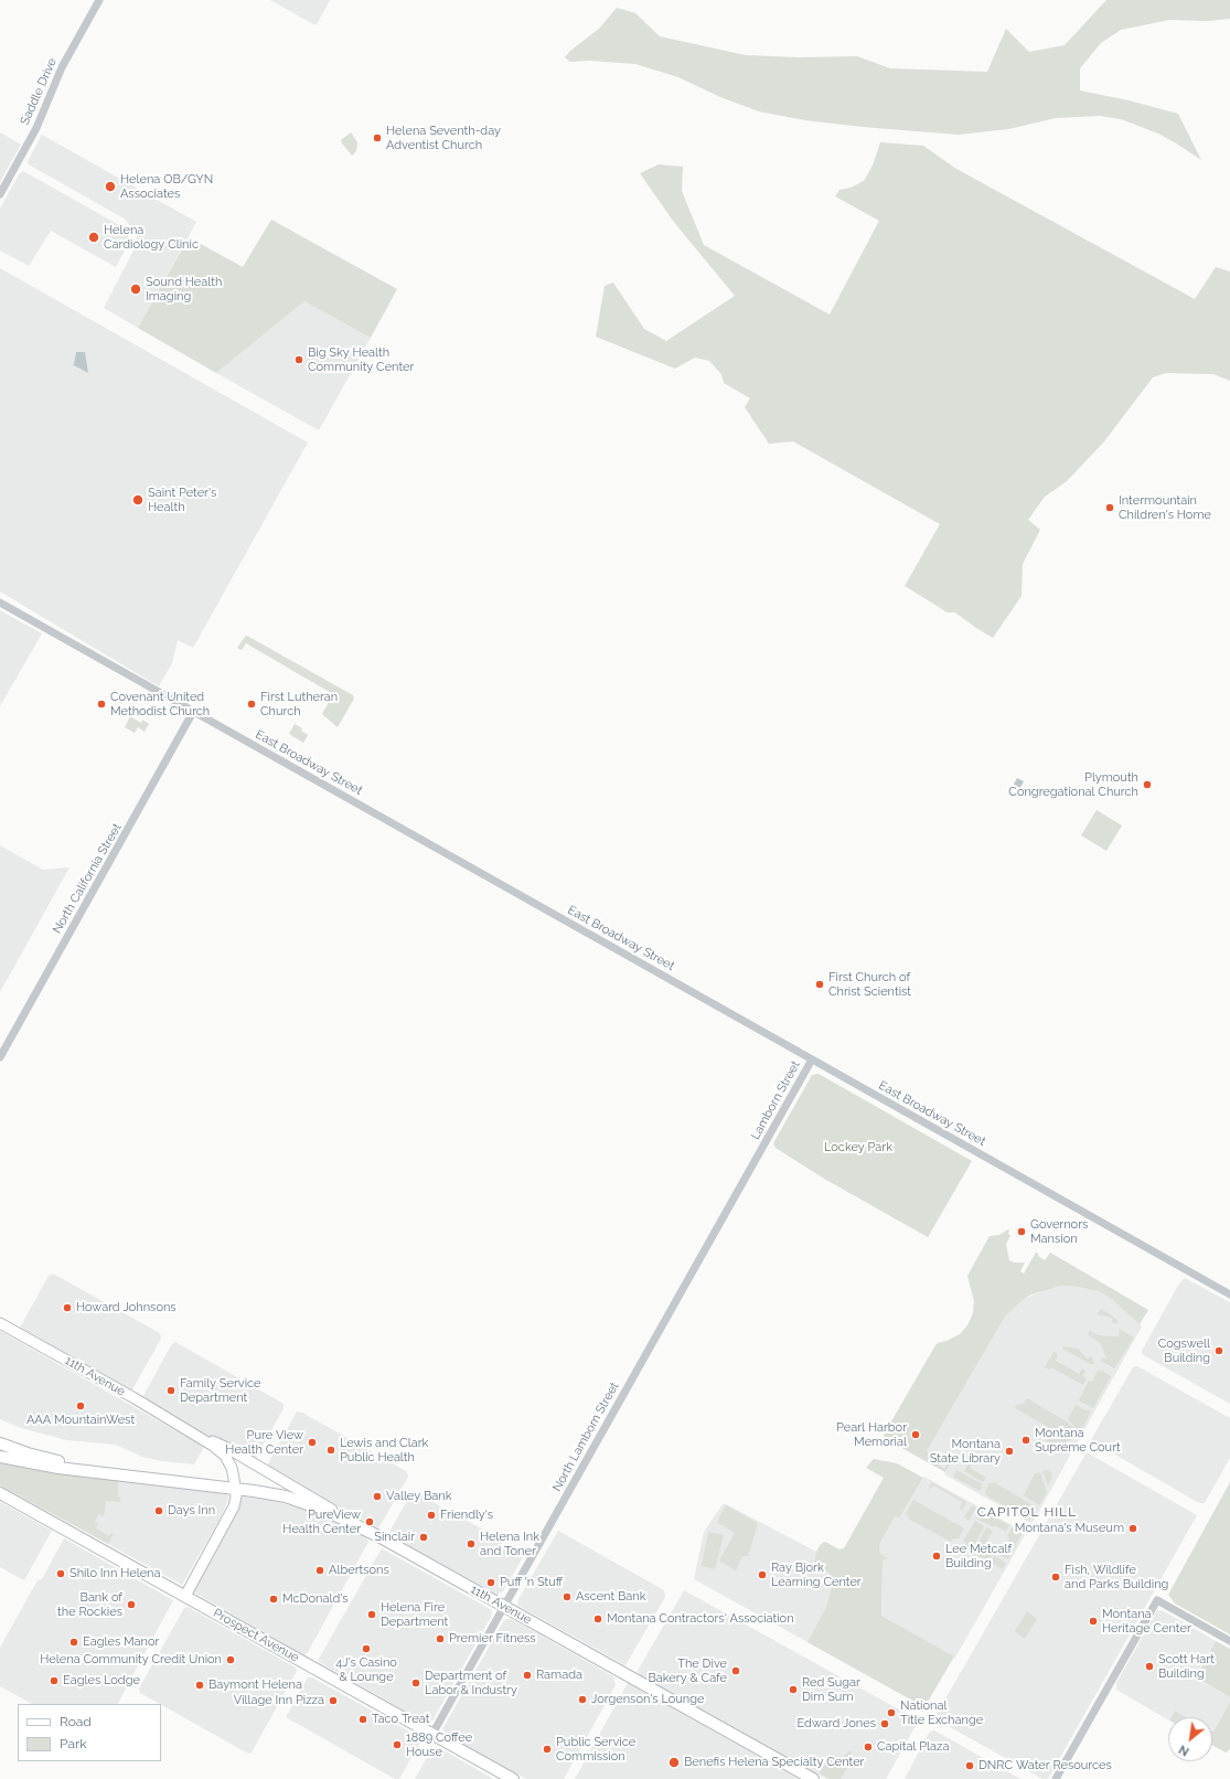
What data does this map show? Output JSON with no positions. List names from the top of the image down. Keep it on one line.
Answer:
{"streets":{"highway":["11th Avenue","Prospect Avenue"],"street":["Saddle Drive","East Broadway Street","North California Street","Lamborn Street","North Lamborn Street"]},"crossings":[["East Broadway Street","North California Street"],["East Broadway Street","Lamborn Street"],["Lamborn Street","North Lamborn Street"],["11th Avenue","North Lamborn Street"],["11th Avenue","Prospect Avenue"],["North Lamborn Street","Prospect Avenue"]],"districts":["CAPITOL HILL"],"parks":["Lockey Park"],"places":["Helena Seventh-day Adventist Church","Helena OB/GYN Associates","Helena Cardiology Clinic","Sound Health Imaging","Big Sky Health Community Center","Saint Peter's Health","Intermountain Children's Home","Covenant United Methodist Church","First Lutheran Church","Plymouth Congregational Church","First Church of Christ Scientist","Governors Mansion","Howard Johnsons","Cogswell Building","Family Service Department","AAA MountainWest","Pearl Harbor Memorial","Montana Supreme Court","Pure View Health Center","Lewis and Clark Public Health","Montana State Library","Valley Bank","Days Inn","Friendly's","PureView Health Center","Montana's Museum","Sinclair","Helena Ink and Toner","Lee Metcalf Building","Albertsons","Shilo Inn Helena","Ray Bjork Learning Center","Fish, Wildlife and Parks Building","Puff 'n Stuff","Ascent Bank","McDonald's","Bank of the Rockies","Helena Fire Department","Montana Contractors' Association","Montana Heritage Center","Premier Fitness","Eagles Manor","4J's Casino & Lounge","Helena Community Credit Union","Scott Hart Building","The Dive Bakery & Cafe","Ramada","Eagles Lodge","Department of Labor & Industry","Baymont Helena","Red Sugar Dim Sum","Jorgenson's Lounge","Village Inn Pizza","National Title Exchange","Taco Treat","Edward Jones","1889 Coffee House","Capital Plaza","Public Service Commission","Benefis Helena Specialty Center","DNRC Water Resources"],"legend":["Road","Park"],"north":"bottom left"}
